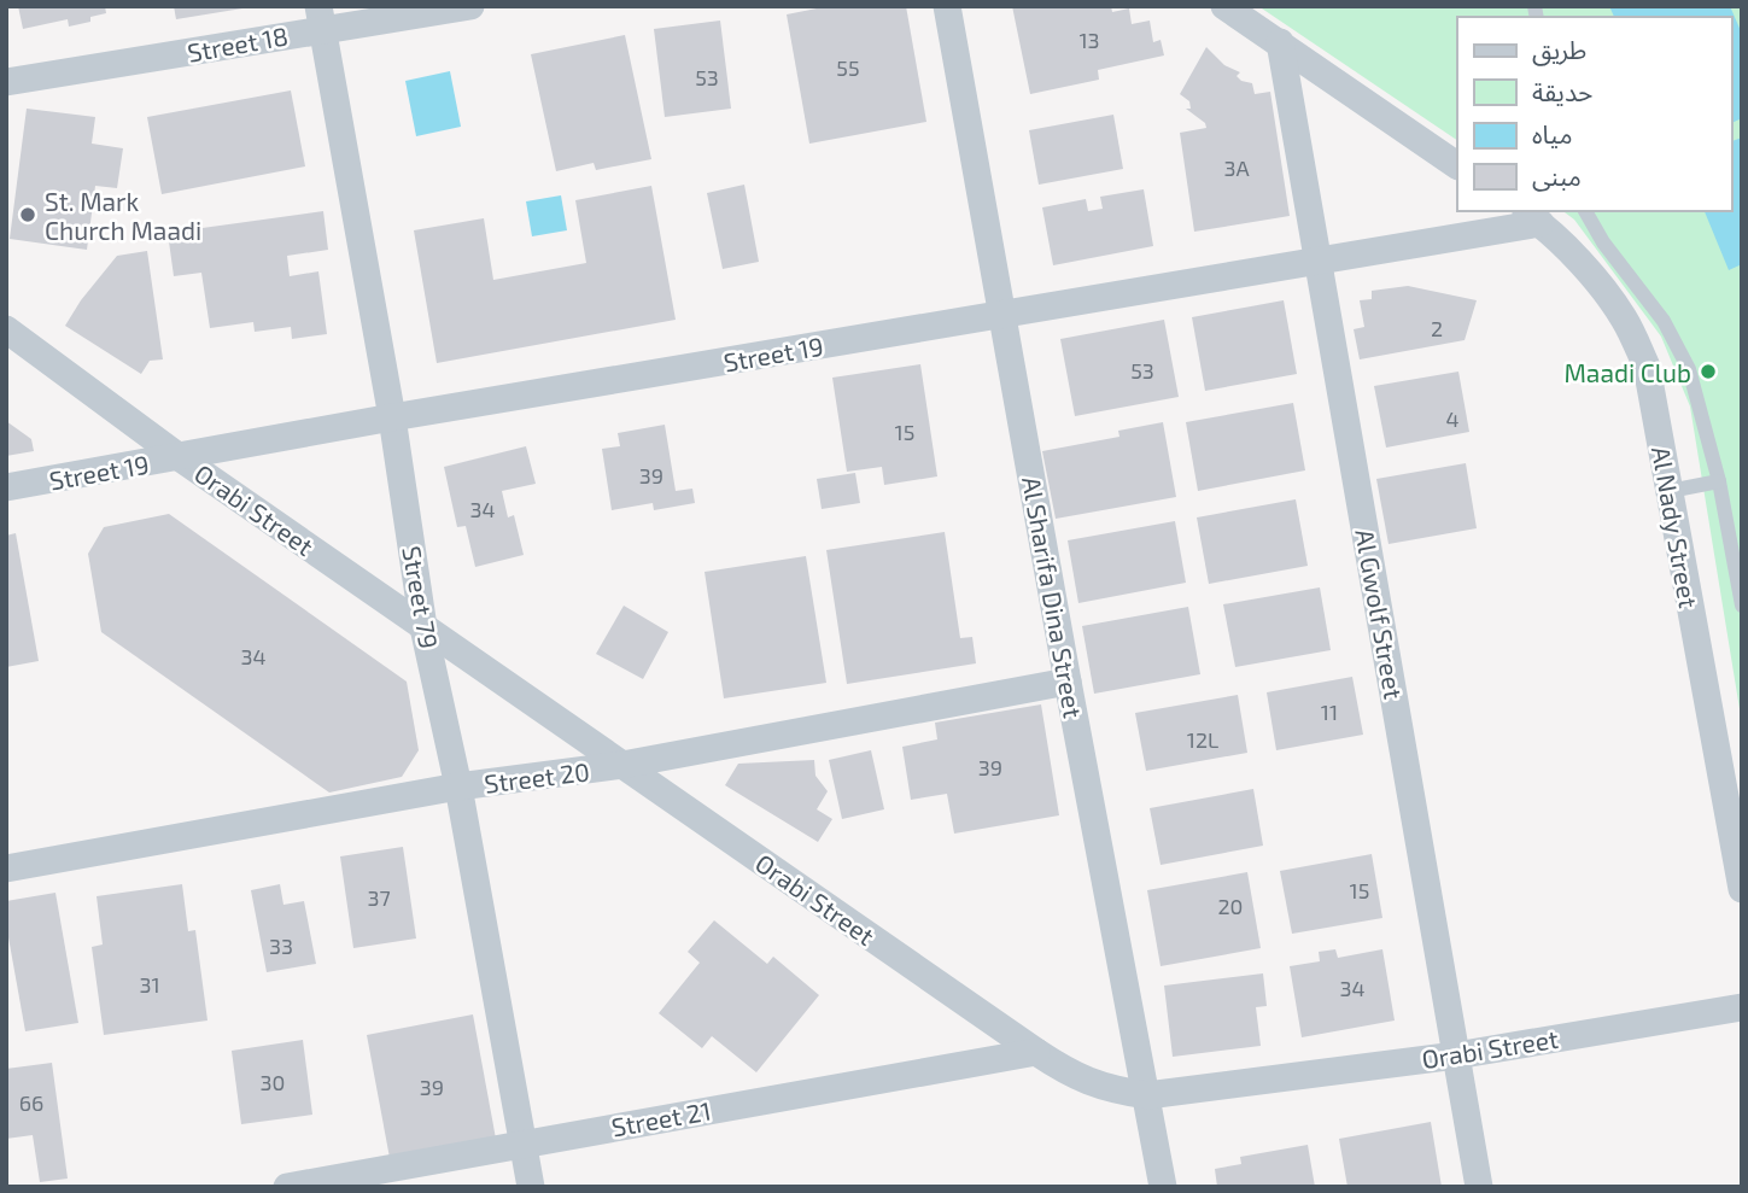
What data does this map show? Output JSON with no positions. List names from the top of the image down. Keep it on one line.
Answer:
{"streets":{"street":["Street 18","Street 19","Orabi Street","Al Nady Street","Street 79","Al Sharifa Dina Street","Al Gwolf Street","Street 20","Street 21"]},"crossings":[["Street 18","Street 79"],["Street 19","Orabi Street"],["Street 19","Al Nady Street"],["Street 19","Street 79"],["Street 19","Al Sharifa Dina Street"],["Street 19","Al Gwolf Street"],["Orabi Street","Street 79"],["Orabi Street","Al Sharifa Dina Street"],["Orabi Street","Al Gwolf Street"],["Orabi Street","Street 20"],["Orabi Street","Street 21"],["Street 79","Street 20"],["Street 79","Street 21"],["Al Sharifa Dina Street","Street 20"]],"places":["St. Mark Church Maadi","Maadi Club"],"house_numbers":["13","55","53","3A","2","53","4","15","39","34","34","11","12L","39","15","37","20","33","31","34","30","39","66"],"legend":["طريق","حديقة","مياه","مبنى"]}
